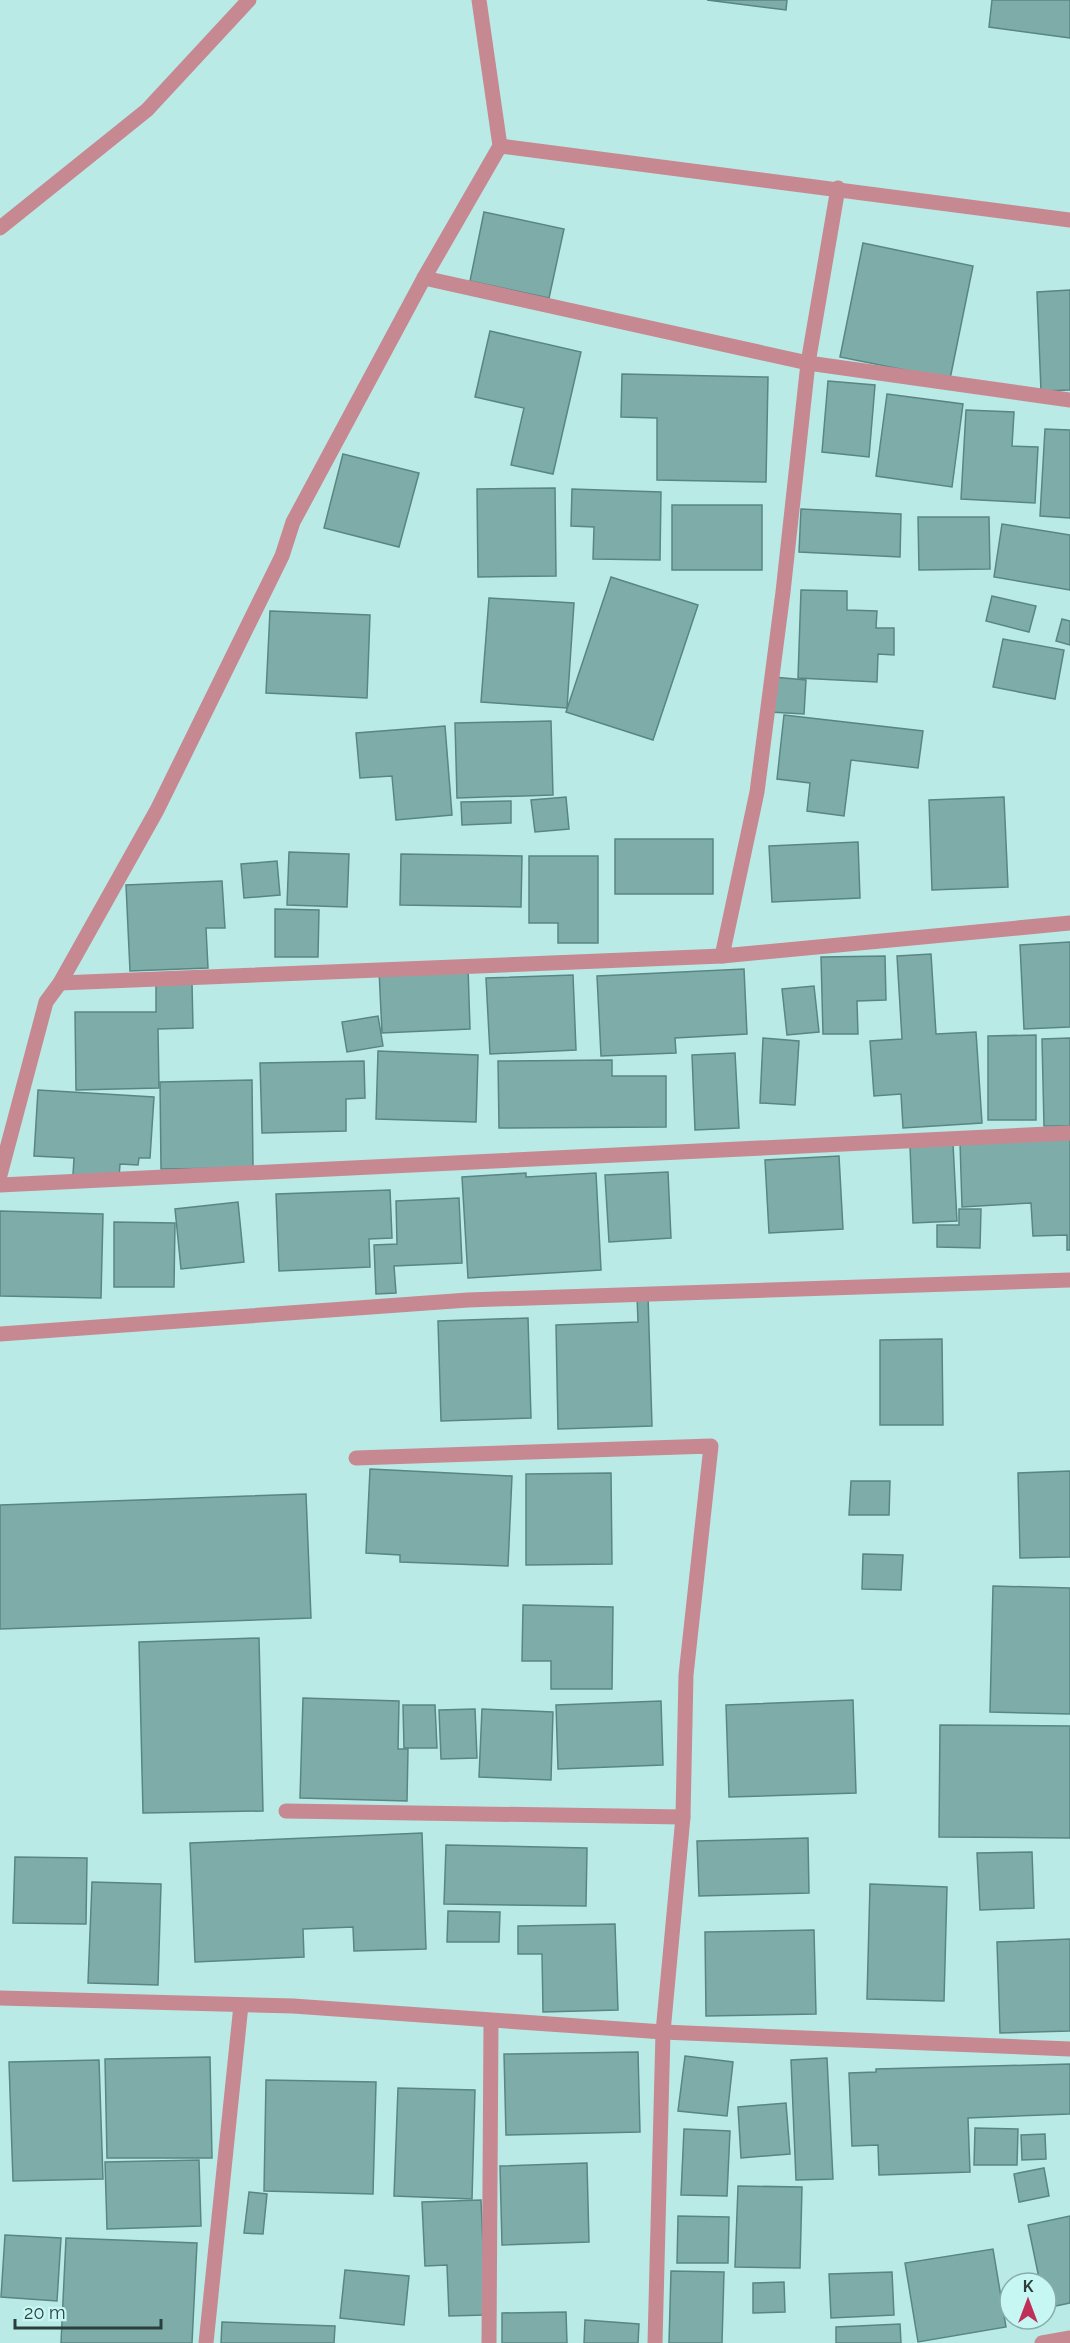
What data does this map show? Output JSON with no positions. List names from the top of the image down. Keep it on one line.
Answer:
{"scale_bar":"20 m","north":"top"}
